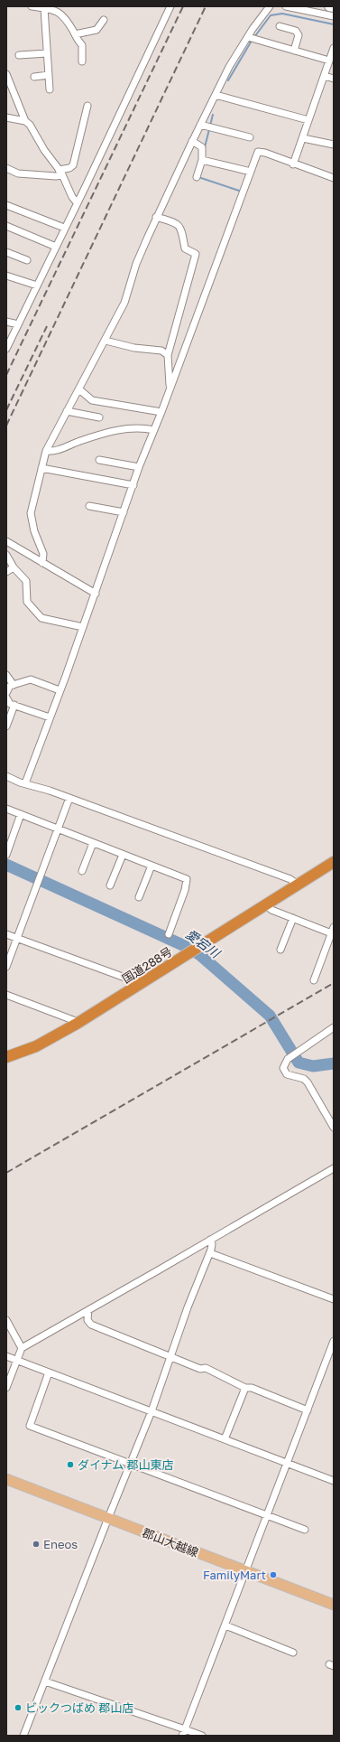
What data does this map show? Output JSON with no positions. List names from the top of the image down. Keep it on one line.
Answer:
{"streets":{"highway":["国道288号"],"main road":["郡山大越線"]},"water":["愛宕川"],"places":["ダイナム 郡山東店","Eneos","FamilyMart","ビックつばめ 郡山店"]}
